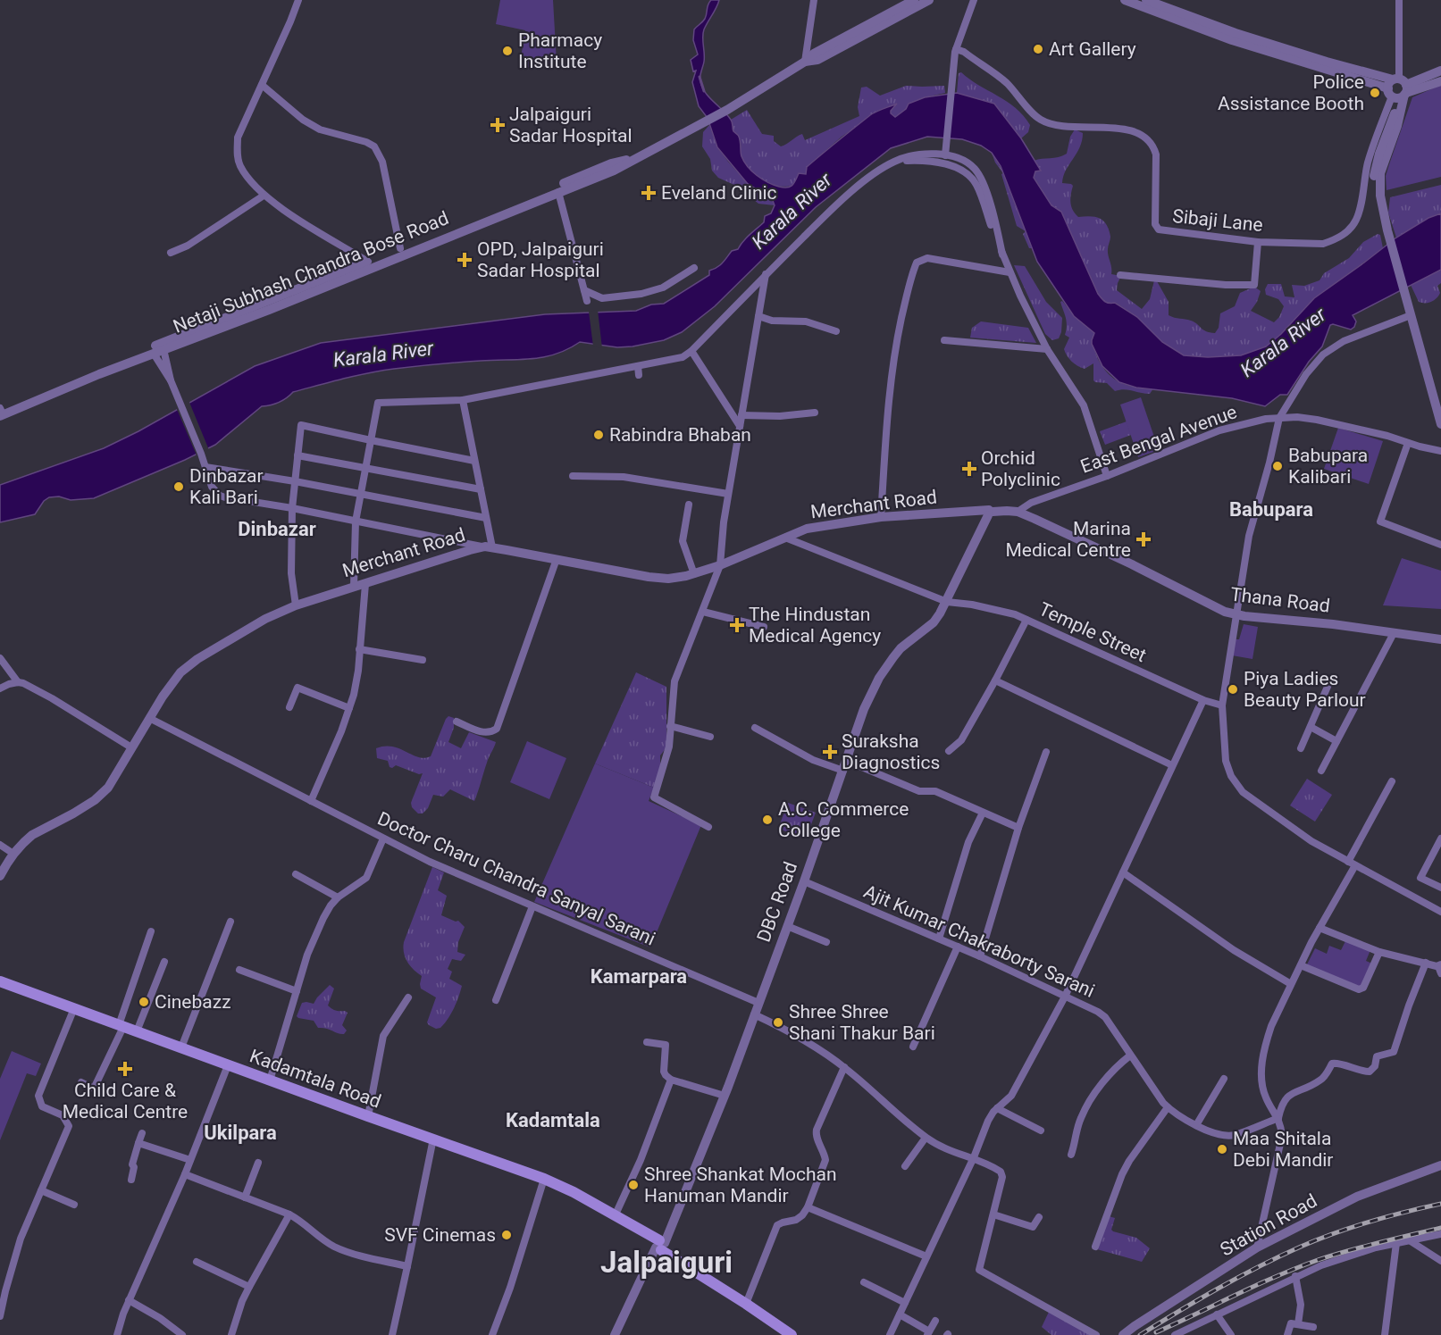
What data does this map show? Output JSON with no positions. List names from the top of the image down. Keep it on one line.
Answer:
{"streets":{"main road":["Kadamtala Road"],"street":["Sibaji Lane","Netaji Subhash Chandra Bose Road","East Bengal Avenue","Merchant Road","Thana Road","Temple Street","Doctor Charu Chandra Sanyal Sarani","DBC Road","Ajit Kumar Chakraborty Sarani","Station Road"]},"crossings":[["East Bengal Avenue","Thana Road"],["Merchant Road","Thana Road"],["Merchant Road","Temple Street"],["Merchant Road","Doctor Charu Chandra Sanyal Sarani"],["Merchant Road","DBC Road"],["Thana Road","DBC Road"],["Temple Street","DBC Road"],["Doctor Charu Chandra Sanyal Sarani","DBC Road"],["DBC Road","Ajit Kumar Chakraborty Sarani"],["DBC Road","Kadamtala Road"]],"districts":["Babupara","Dinbazar","Kamarpara","Kadamtala","Ukilpara","Jalpaiguri"],"water":["Karala River"],"places":{"other":["Art Gallery","Pharmacy Institute","Police Assistance Booth","Rabindra Bhaban","Babupara Kalibari","Dinbazar Kali Bari","Piya Ladies Beauty Parlour","A.C. Commerce College","Cinebazz","Shree Shree Shani Thakur Bari","Maa Shitala Debi Mandir","Shree Shankat Mochan Hanuman Mandir","SVF Cinemas"],"health":["Jalpaiguri Sadar Hospital","Eveland Clinic","OPD, Jalpaiguri Sadar Hospital","Orchid Polyclinic","Marina Medical Centre","The Hindustan Medical Agency","Suraksha Diagnostics","Child Care & Medical Centre"]}}
